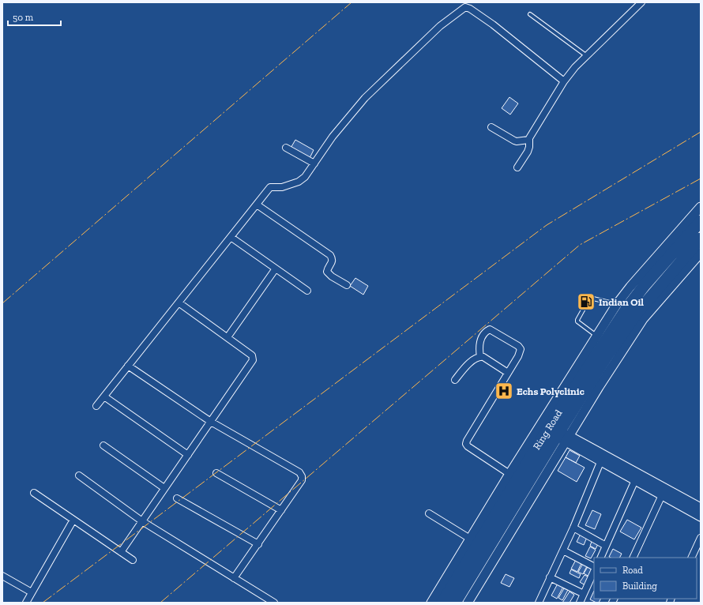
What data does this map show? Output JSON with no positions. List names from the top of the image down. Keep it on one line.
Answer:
{"streets":{"highway":["Ring Road"]},"places":{"fuel station":["Indian Oil"],"hospital":["Echs Polyclinic"]},"legend":["Road","Building"],"scale_bar":"50 m"}
